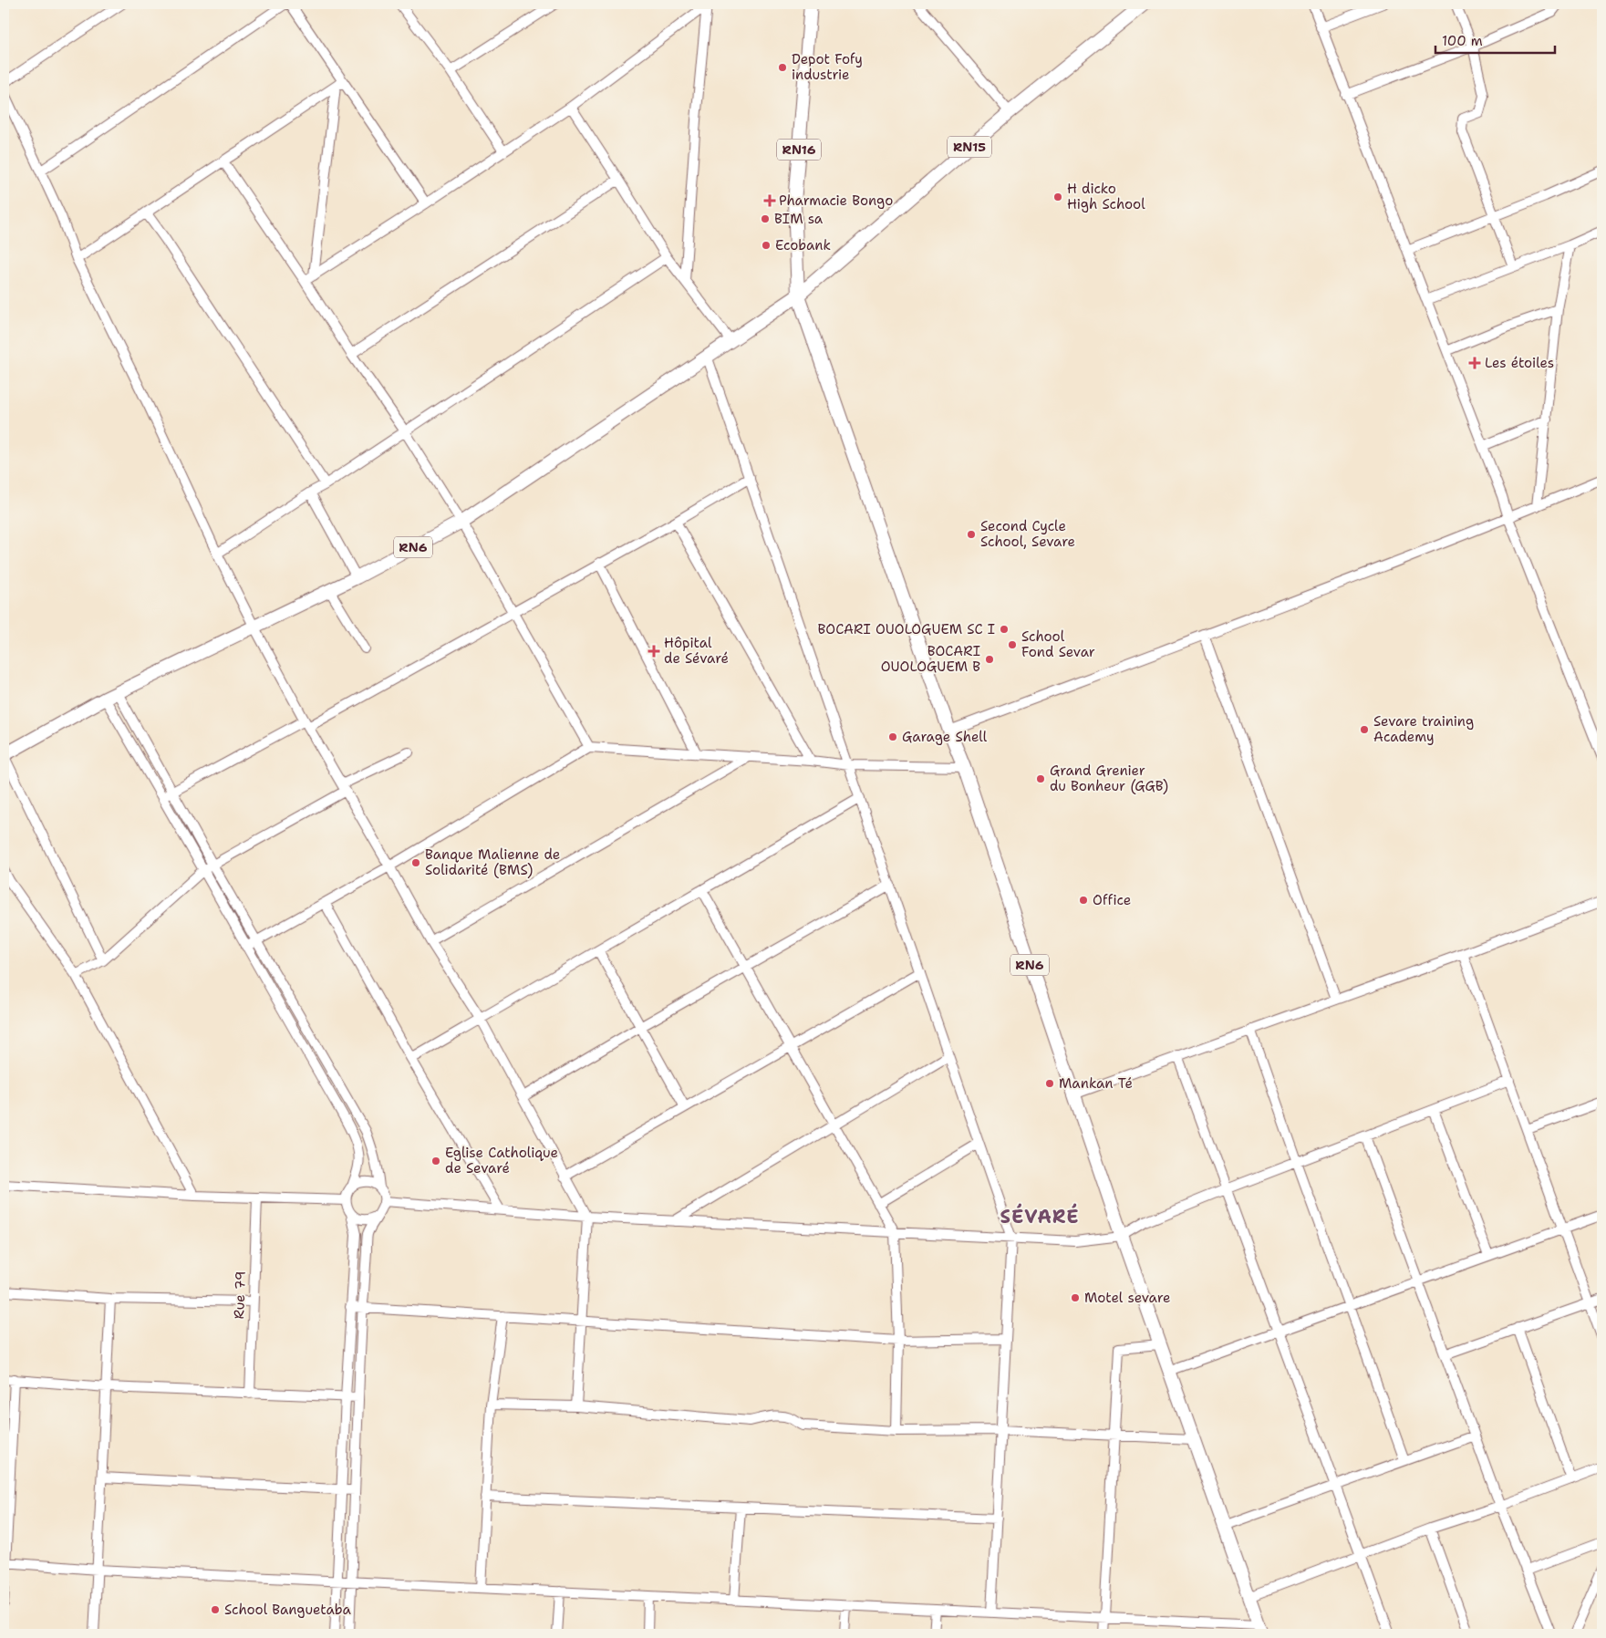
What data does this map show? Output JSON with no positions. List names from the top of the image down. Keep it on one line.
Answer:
{"streets":{"main road":["RN15","RN16","RN6"],"street":["Rue 79"]},"crossings":[["RN15","RN16"],["RN15","RN6"],["RN16","RN6"]],"districts":["SÉVARÉ"],"places":{"other":["Depot Fofy industrie","H dicko High School","BIM sa","Ecobank","Second Cycle School, Sevare","BOCARI OUOLOGUEM SC I","School Fond Sevar","BOCARI OUOLOGUEM B","Sevare training Academy","Garage Shell","Grand Grenier du Bonheur (GGB)","Banque Malienne de Solidarité (BMS)","Office","Mankan Té","Eglise Catholique de Sevaré","Motel sevare","School Banguetaba"],"health":["Pharmacie Bongo","Les étoiles","Hôpital de Sévaré"]},"scale_bar":"100 m"}
